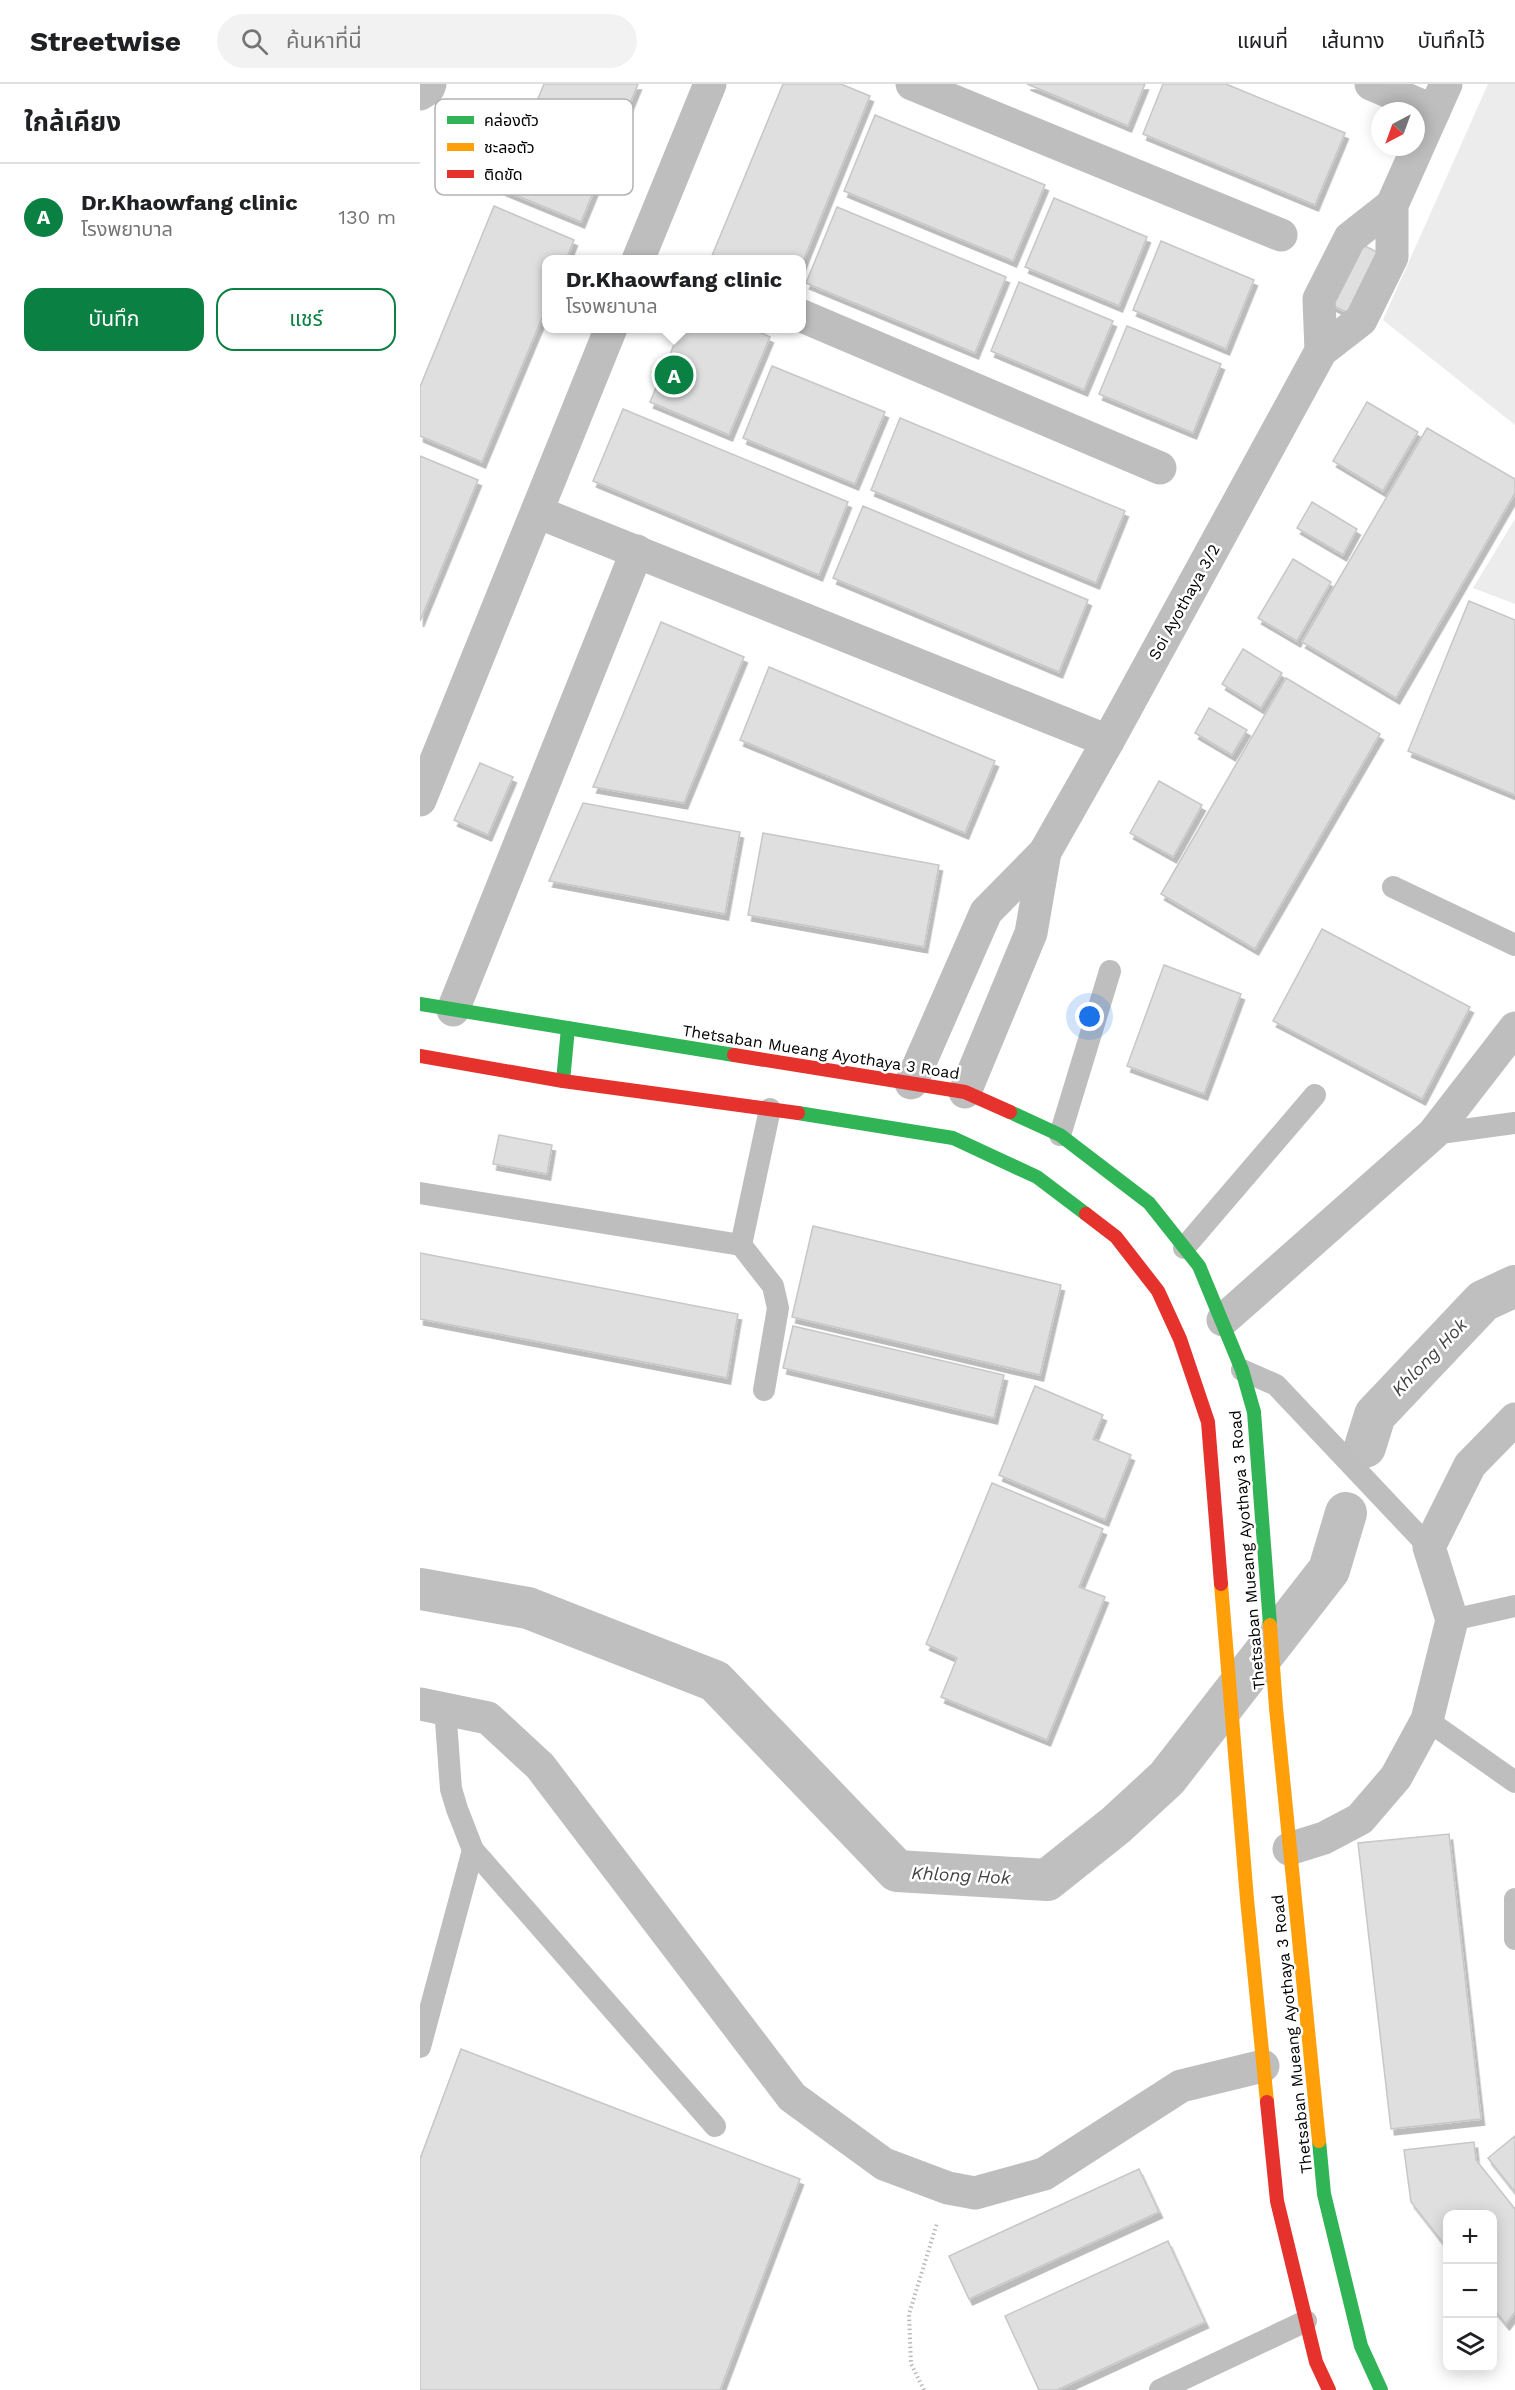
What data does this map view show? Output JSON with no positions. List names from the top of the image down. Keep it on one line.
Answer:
{"streets":{"street":["Soi Ayothaya 3/2","Thetsaban Mueang Ayothaya 3 Road"]},"crossings":[["Soi Ayothaya 3/2","Thetsaban Mueang Ayothaya 3 Road"]],"water":["Khlong Hok"],"legend":["คล่องตัว","ชะลอตัว","ติดขัด"],"north":"bottom left","page":{"header":"Streetwise","search":"ค้นหาที่นี่","nav":["แผนที่","เส้นทาง","บันทึกไว้"],"heading":"ใกล้เคียง","list":[{"mark":"A","name":"Dr.Khaowfang clinic","note":"โรงพยาบาล","value":"130 m"}],"popup":["Dr.Khaowfang clinic","โรงพยาบาล"],"buttons":["บันทึก","แชร์"],"pins":"A","map_buttons":["+","−"]}}
